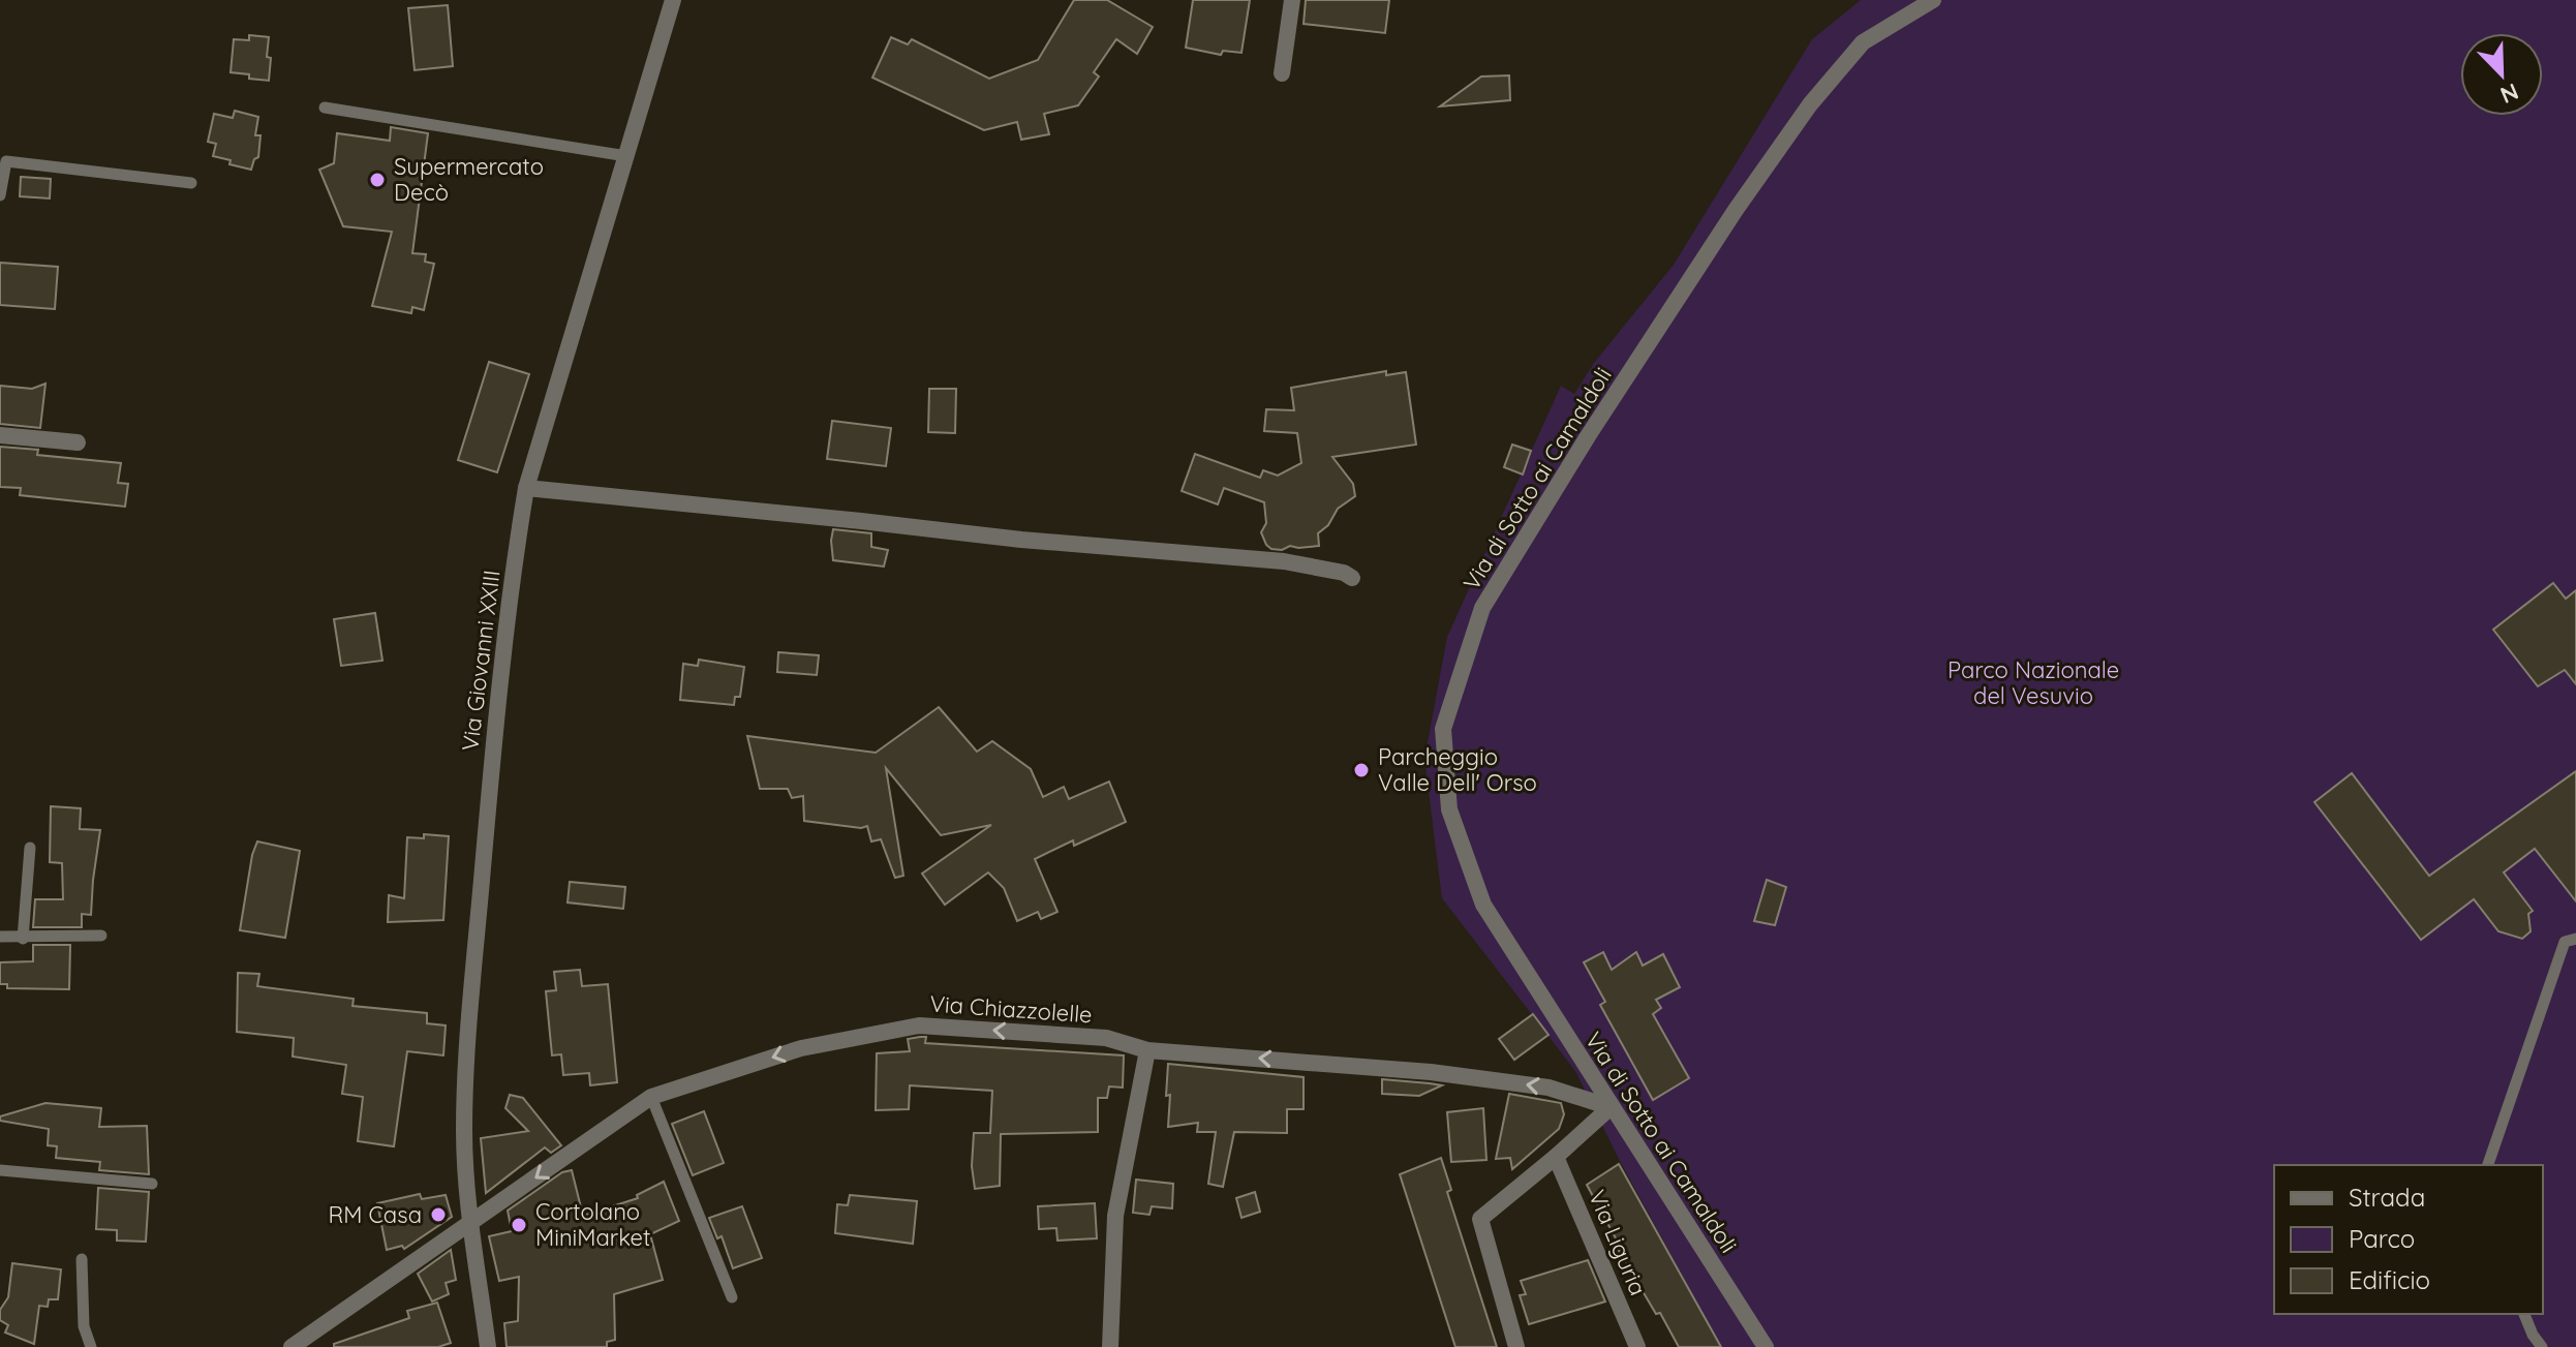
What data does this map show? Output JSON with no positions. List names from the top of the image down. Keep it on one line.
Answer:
{"streets":{"street":["Via di Sotto ai Camaldoli","Via Giovanni XXIII","Via Chiazzolelle","Via Liguria"]},"crossings":[["Via di Sotto ai Camaldoli","Via Chiazzolelle"],["Via Giovanni XXIII","Via Chiazzolelle"]],"one_way":["Via Chiazzolelle"],"parks":["Parco Nazionale del Vesuvio"],"places":["Supermercato Decò","Parcheggio Valle Dell' Orso","RM Casa","Cortolano MiniMarket"],"legend":["Strada","Parco","Edificio"],"north":"bottom right"}
